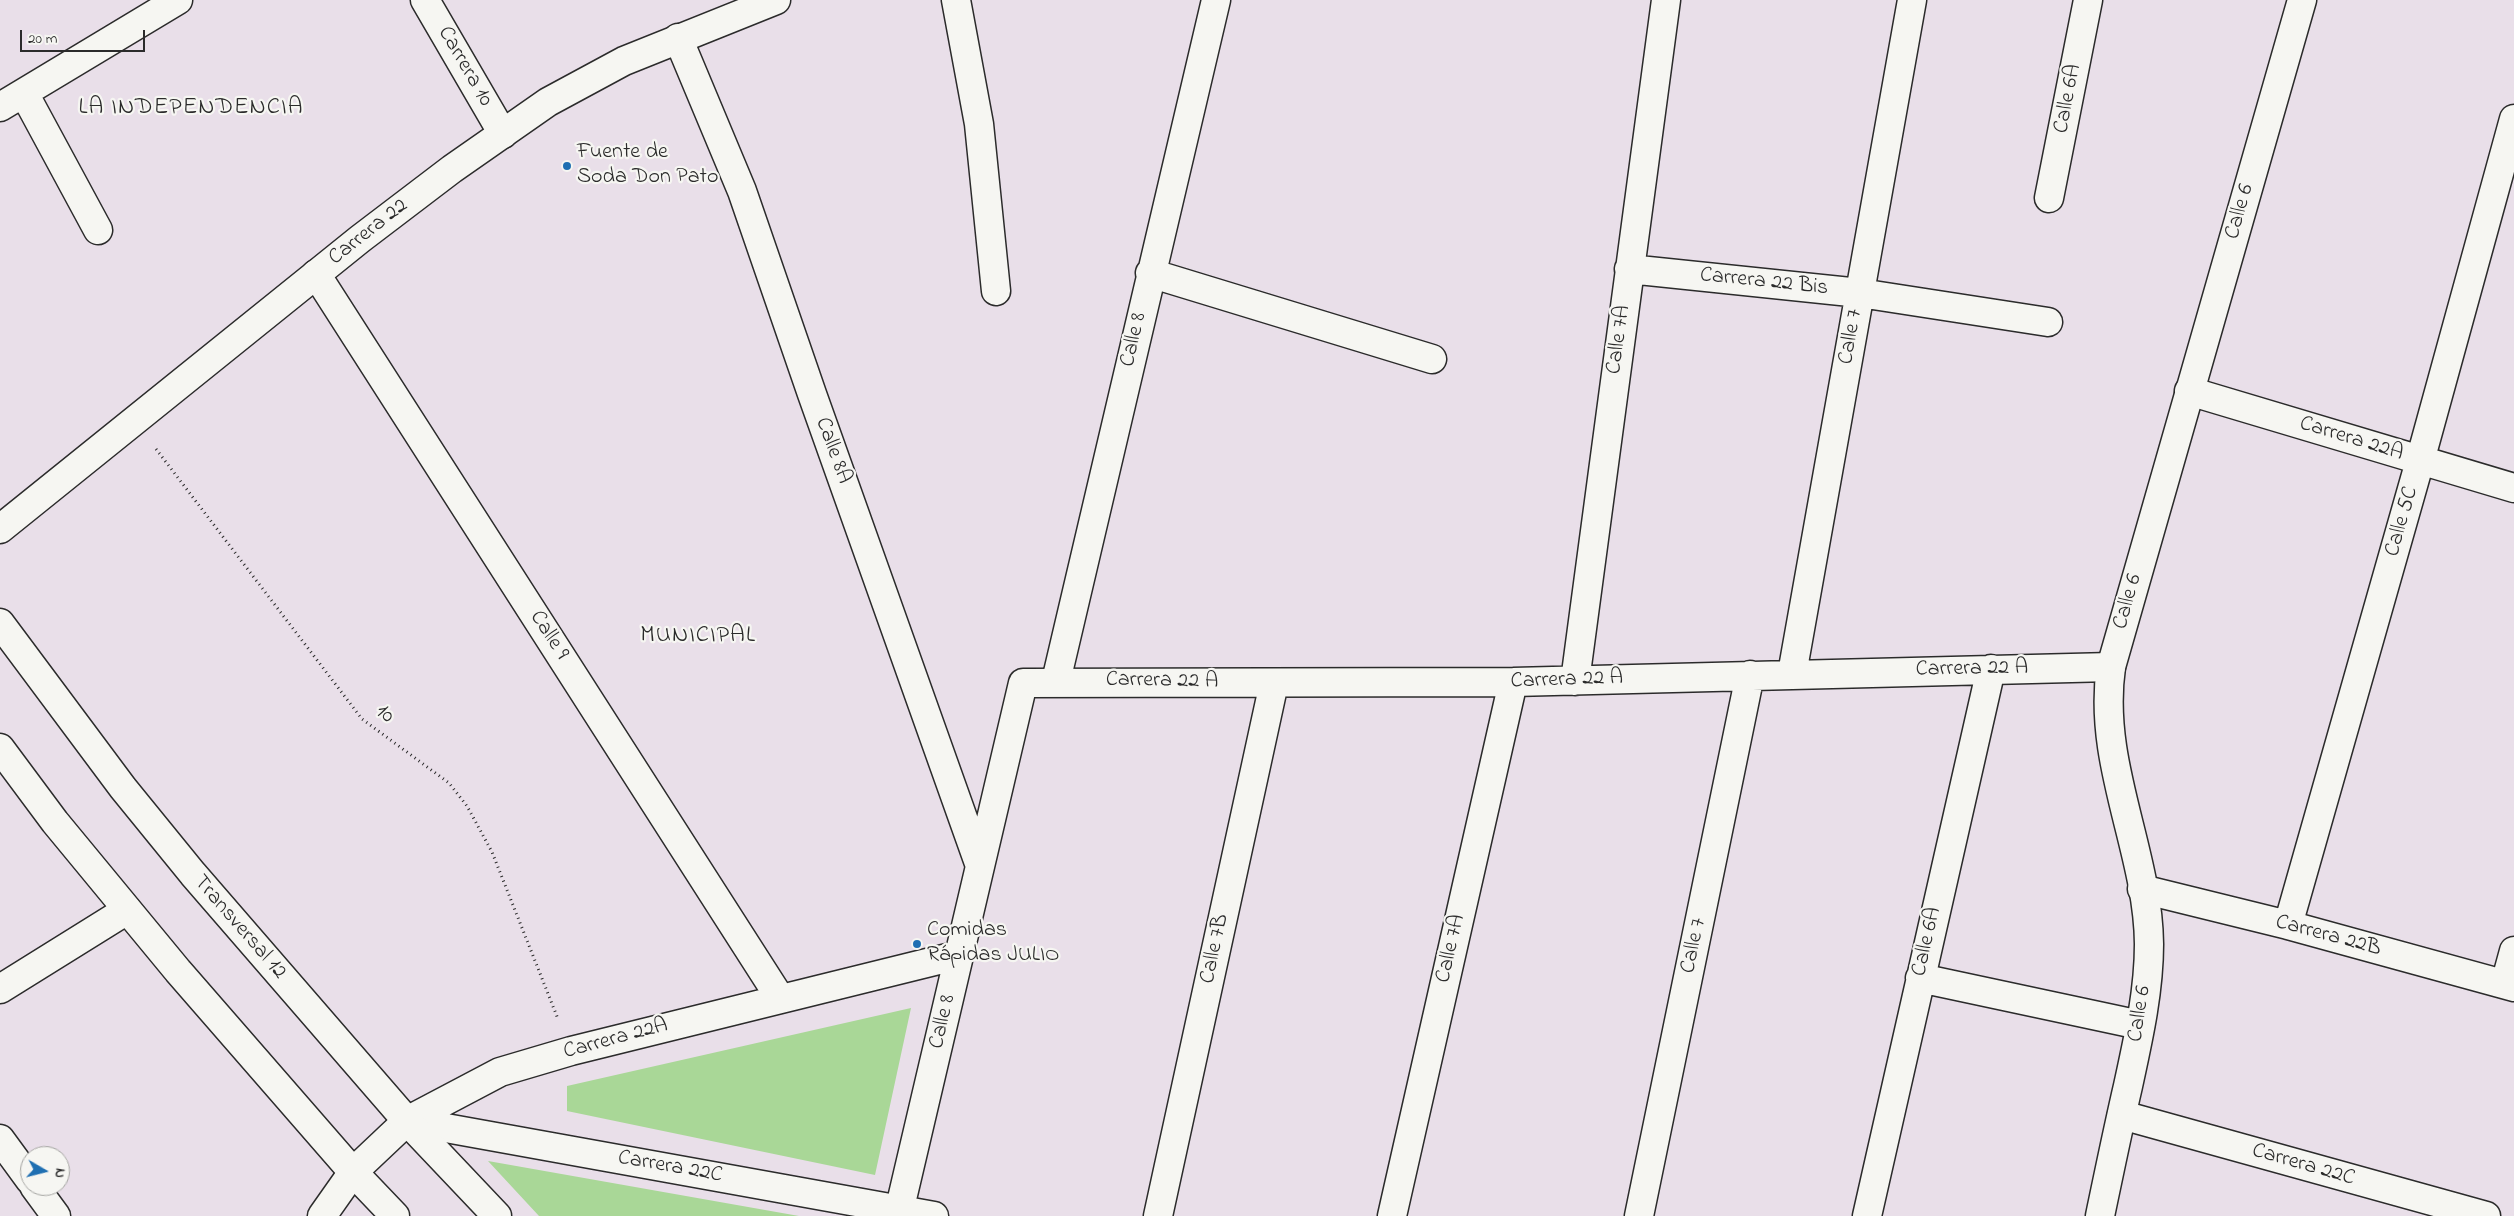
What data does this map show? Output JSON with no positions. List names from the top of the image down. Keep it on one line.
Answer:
{"streets":{"street":["Carrera 10","Calle 6A","Calle 6","Carrera 22","Carrera 22 Bis","Calle 7","Calle 8","Calle 7A","Carrera 22A","Calle 8A","Calle 5C","Calle 9","Carrera 22 A","Transversal 12","Carrera 22B","Calle 7B","Carrera 22C"],"path":["10"]},"crossings":[["Carrera 10","Carrera 22"],["Calle 6A","Carrera 22 A"],["Calle 6","Carrera 22A"],["Calle 6","Carrera 22 A"],["Calle 6","Carrera 22B"],["Calle 6","Carrera 22C"],["Carrera 22","Calle 8A"],["Carrera 22","Calle 9"],["Carrera 22","10"],["Carrera 22 Bis","Calle 7"],["Carrera 22 Bis","Calle 7A"],["Calle 7","Carrera 22 A"],["Calle 8","Carrera 22A"],["Calle 8","Calle 8A"],["Calle 8","Carrera 22 A"],["Calle 8","Carrera 22C"],["Calle 7A","Carrera 22 A"],["Carrera 22A","Calle 5C"],["Carrera 22A","Calle 9"],["Carrera 22A","10"],["Carrera 22A","Transversal 12"],["Carrera 22A","Carrera 22C"],["Calle 5C","Carrera 22B"],["Carrera 22 A","Calle 7B"],["Transversal 12","Carrera 22C"]],"districts":["LA INDEPENDENCIA","MUNICIPAL"],"places":["Fuente de Soda Don Pato","Comidas Rápidas JULIO"],"scale_bar":"20 m","north":"right"}
